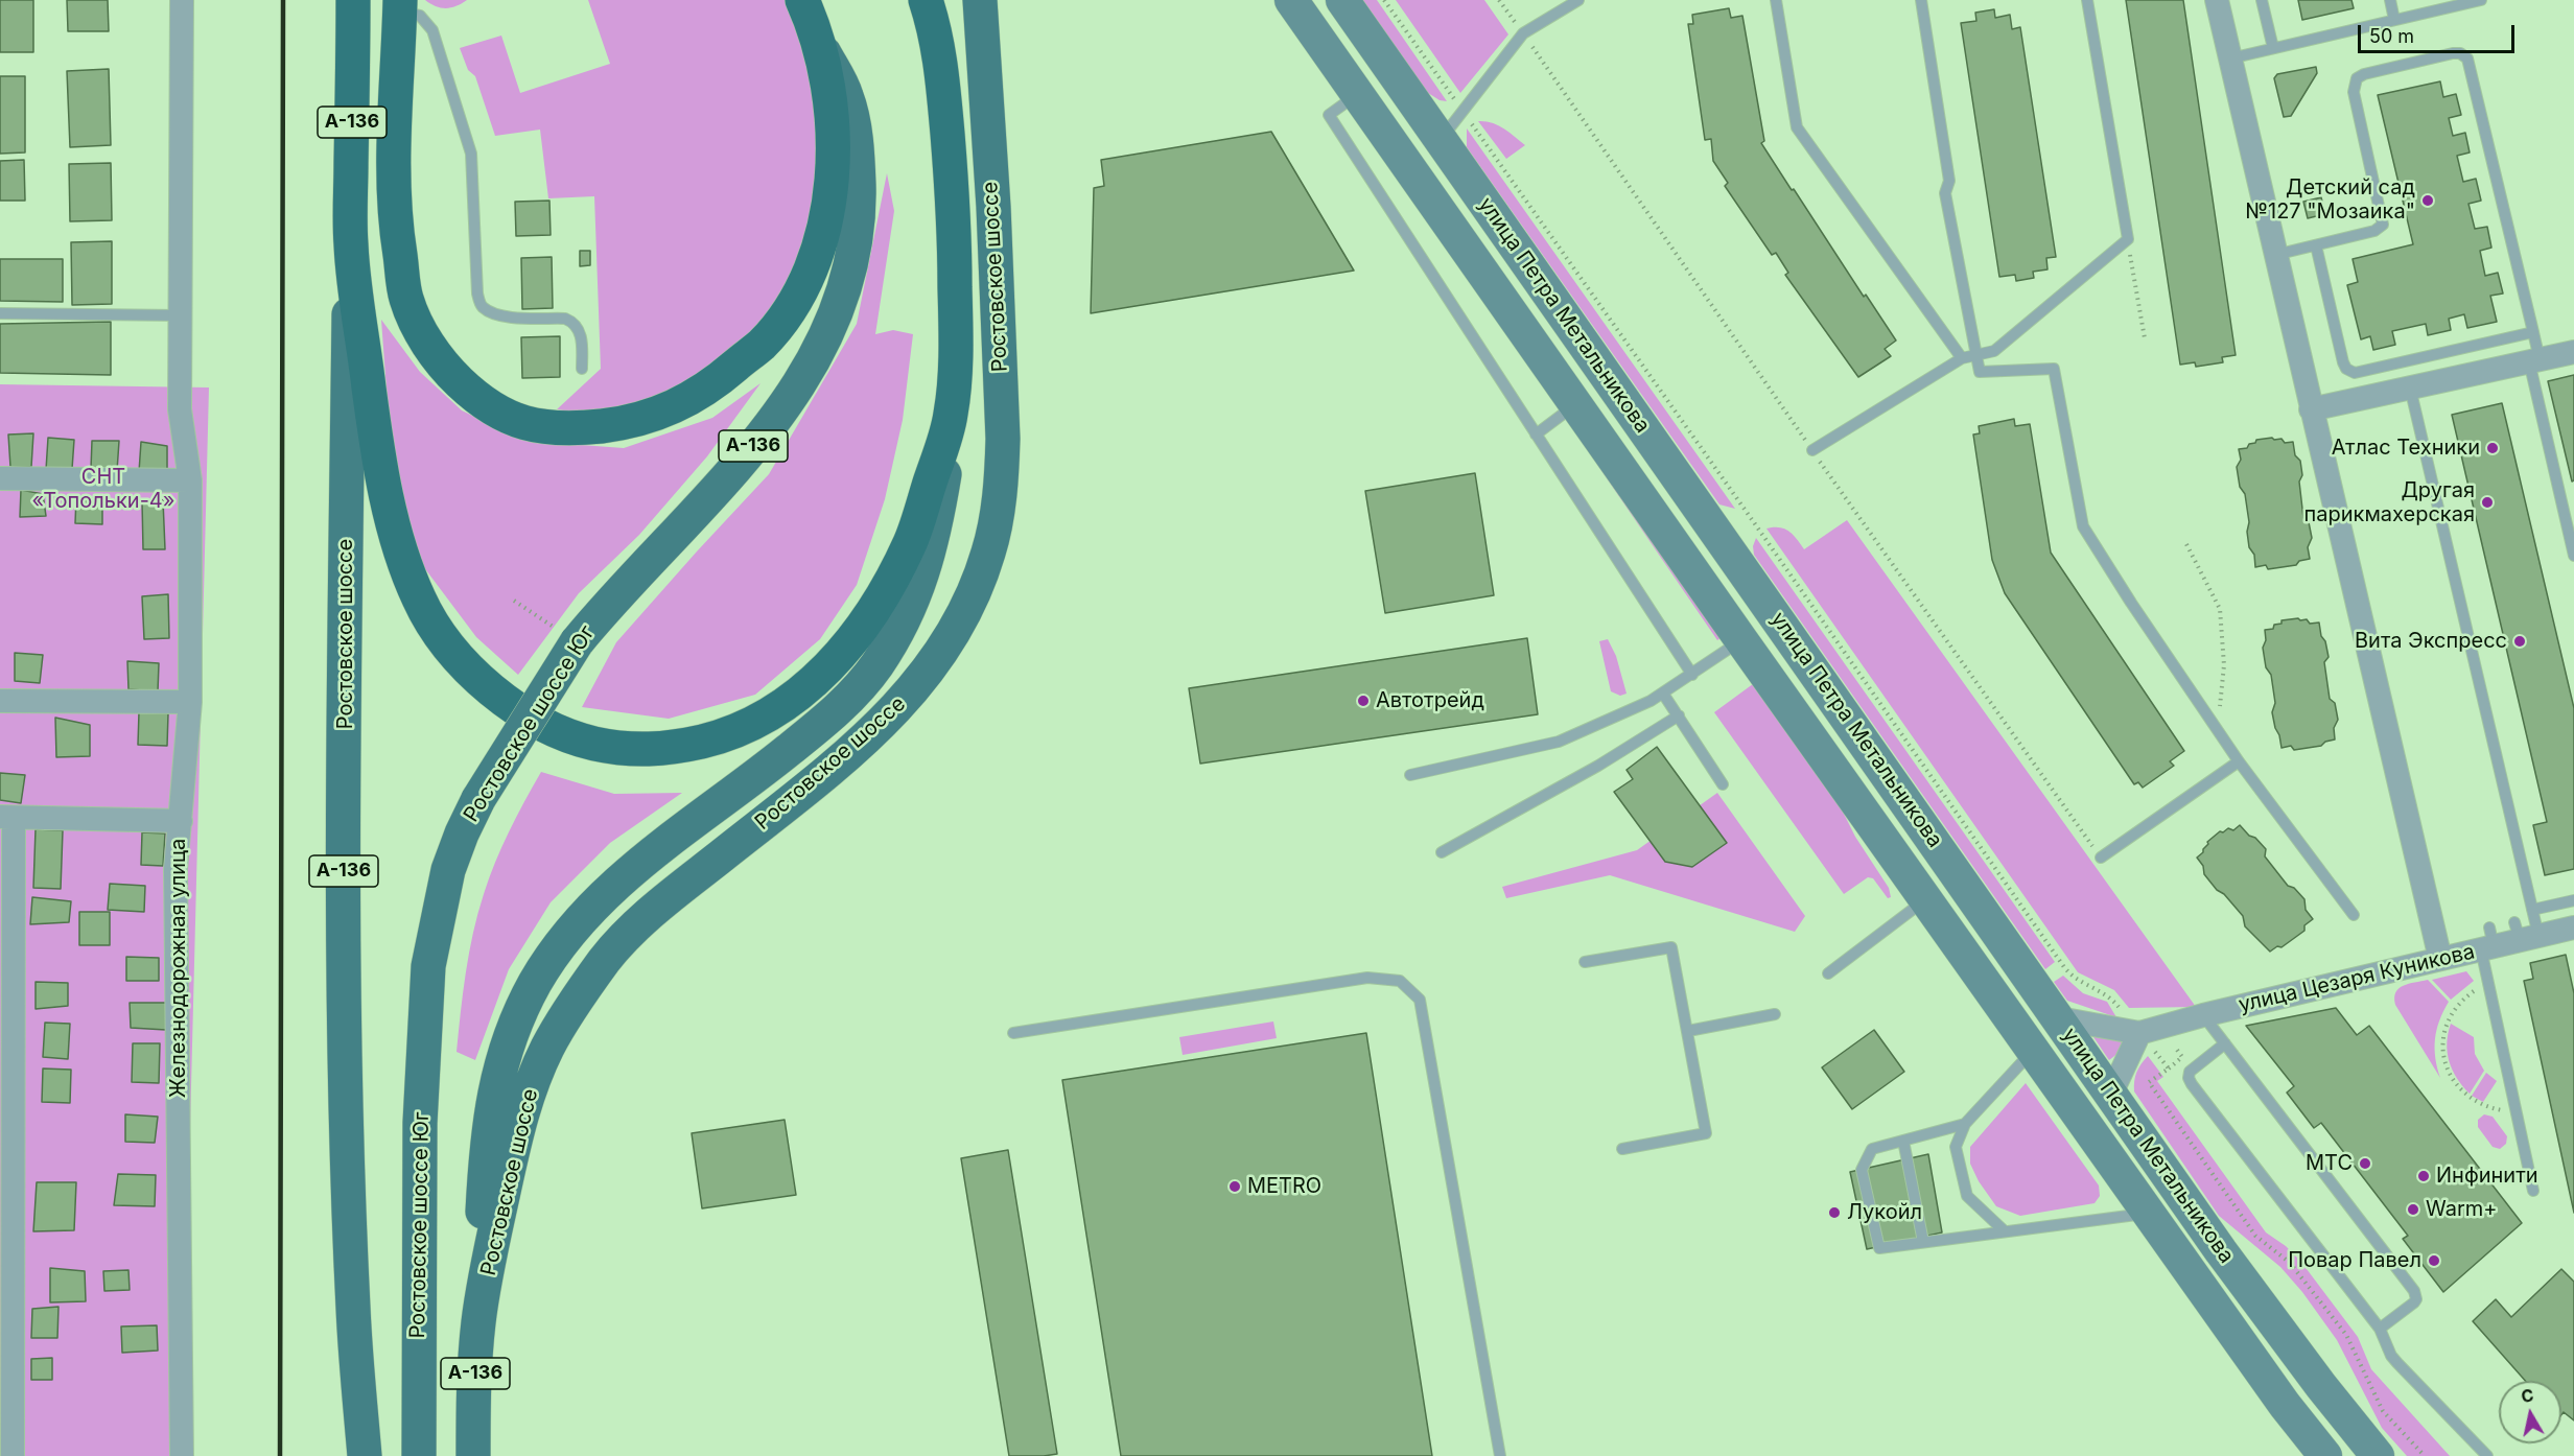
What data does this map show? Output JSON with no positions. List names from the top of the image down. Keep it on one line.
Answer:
{"streets":{"highway":["А-136","Ростовское шоссе"],"main road":["улица Петра Метальникова","Ростовское шоссе Юг"],"street":["Железнодорожная улица","улица Цезаря Куникова"]},"crossings":[["А-136","Ростовское шоссе"],["А-136","Ростовское шоссе Юг"]],"parks":["СНТ «Топольки-4»"],"places":["Детский сад №127 \"Мозаика\"","Атлас Техники","Другая парикмахерская","Вита Экспресс","Автотрейд","МТС","Инфинити","METRO","Warm+","Лукойл","Повар Павел"],"scale_bar":"50 m","north":"top"}
